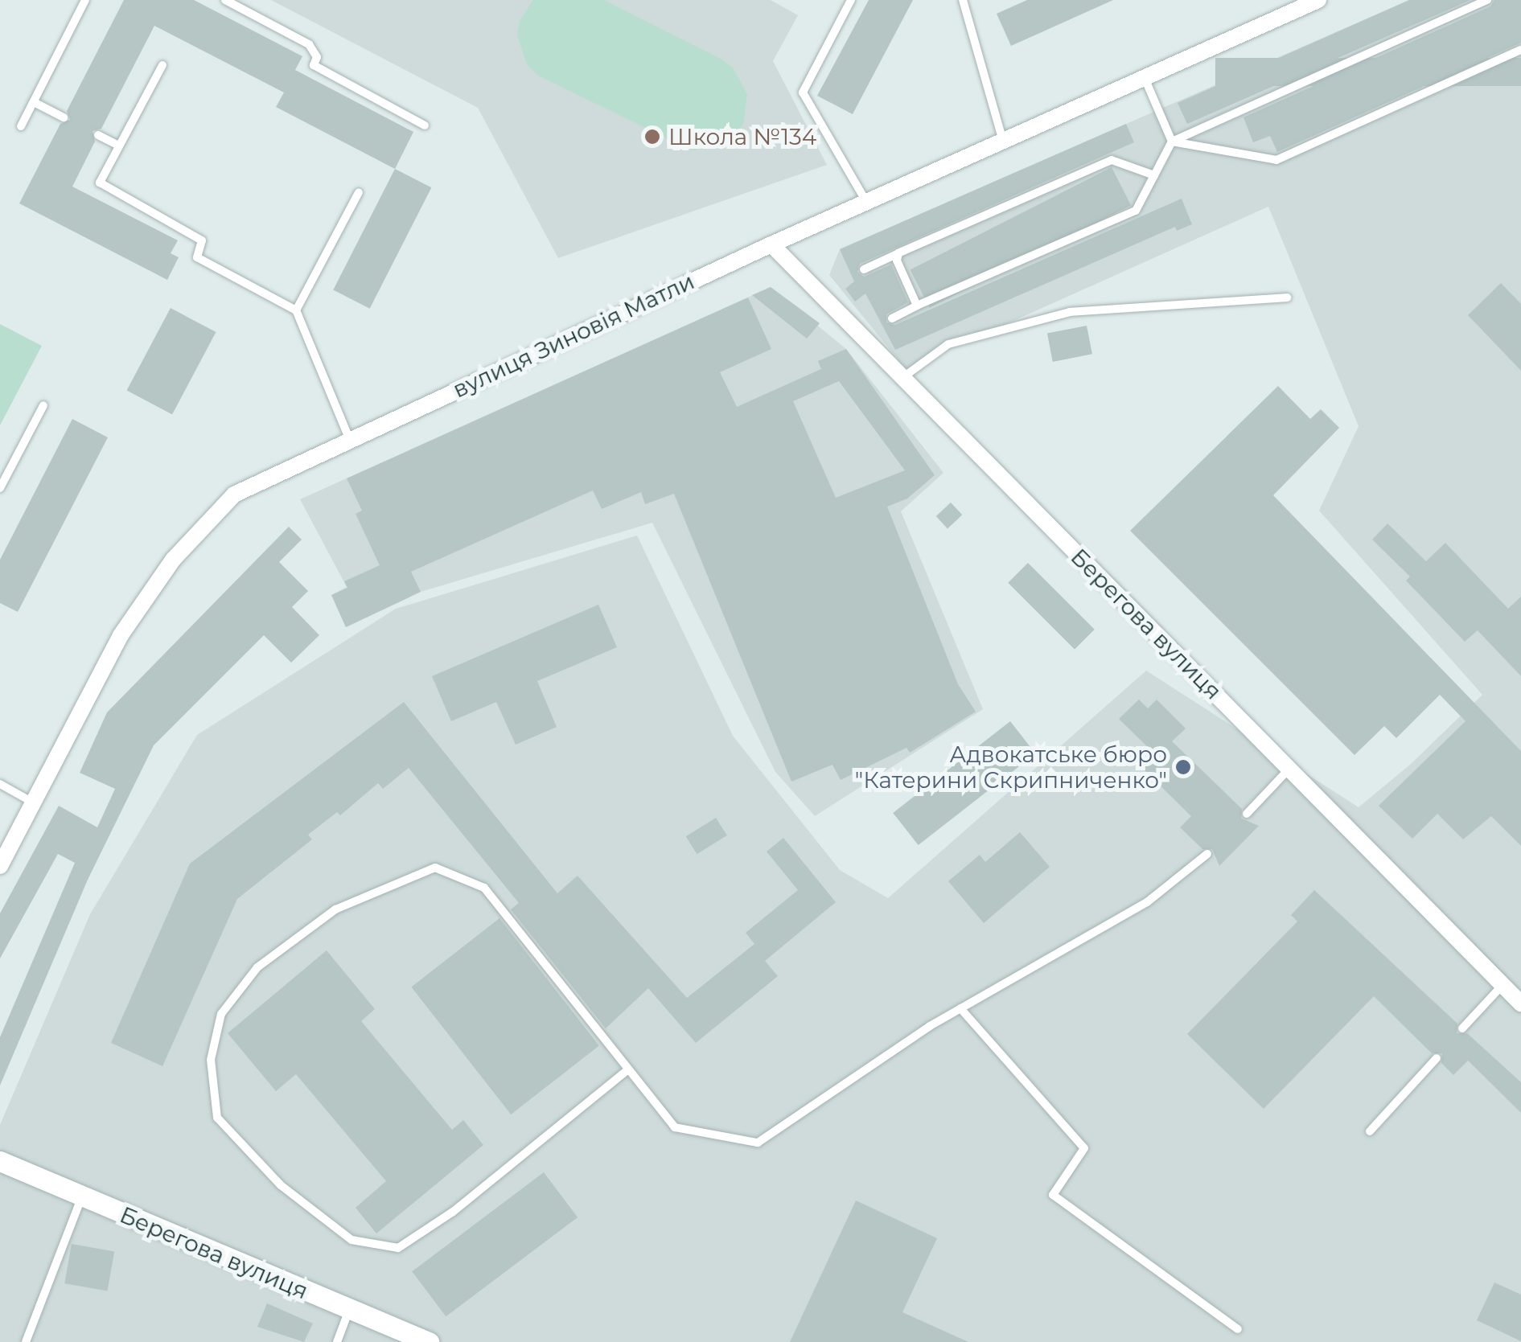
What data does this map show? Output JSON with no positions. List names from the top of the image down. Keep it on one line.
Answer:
{"streets":{"street":["вулиця Зиновія Матли","Берегова вулиця"]},"crossings":[["вулиця Зиновія Матли","Берегова вулиця"]],"places":["Школа №134","Адвокатське бюро \"Катерини Скрипниченко\""]}
